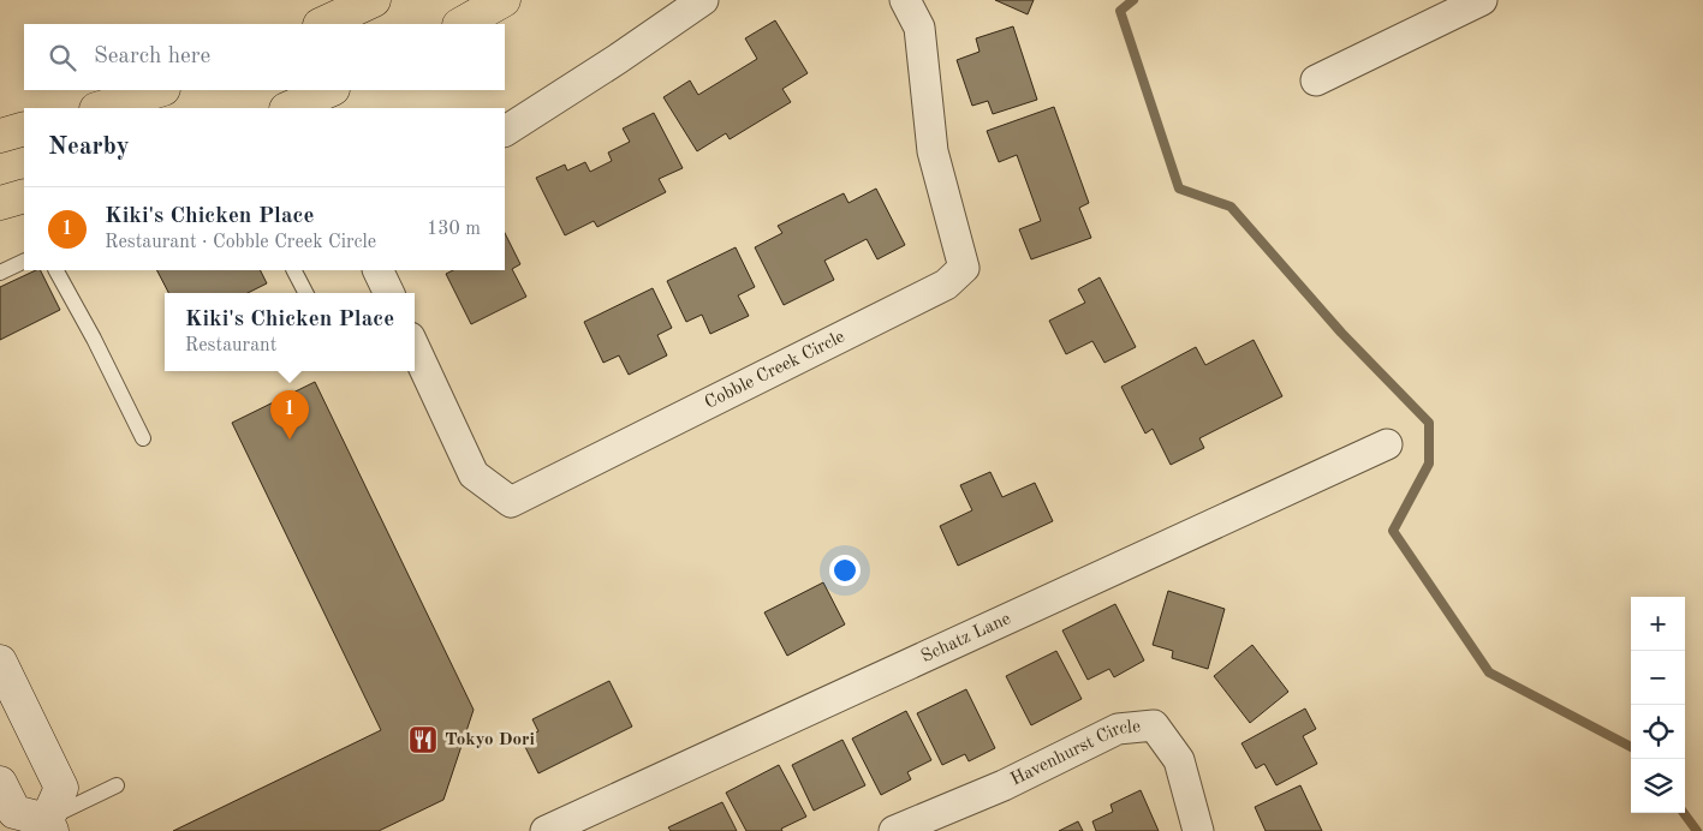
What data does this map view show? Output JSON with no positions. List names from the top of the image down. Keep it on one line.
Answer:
{"streets":{"street":["Cobble Creek Circle","Schatz Lane","Havenhurst Circle"]},"places":{"restaurant":["Tokyo Dori"]},"page":{"search":"Search here","heading":"Nearby","list":[{"mark":"1","name":"Kiki's Chicken Place","note":"Restaurant · Cobble Creek Circle","value":"130 m"}],"popup":["Kiki's Chicken Place","Restaurant"],"pins":"1","map_buttons":["+","−"]}}
